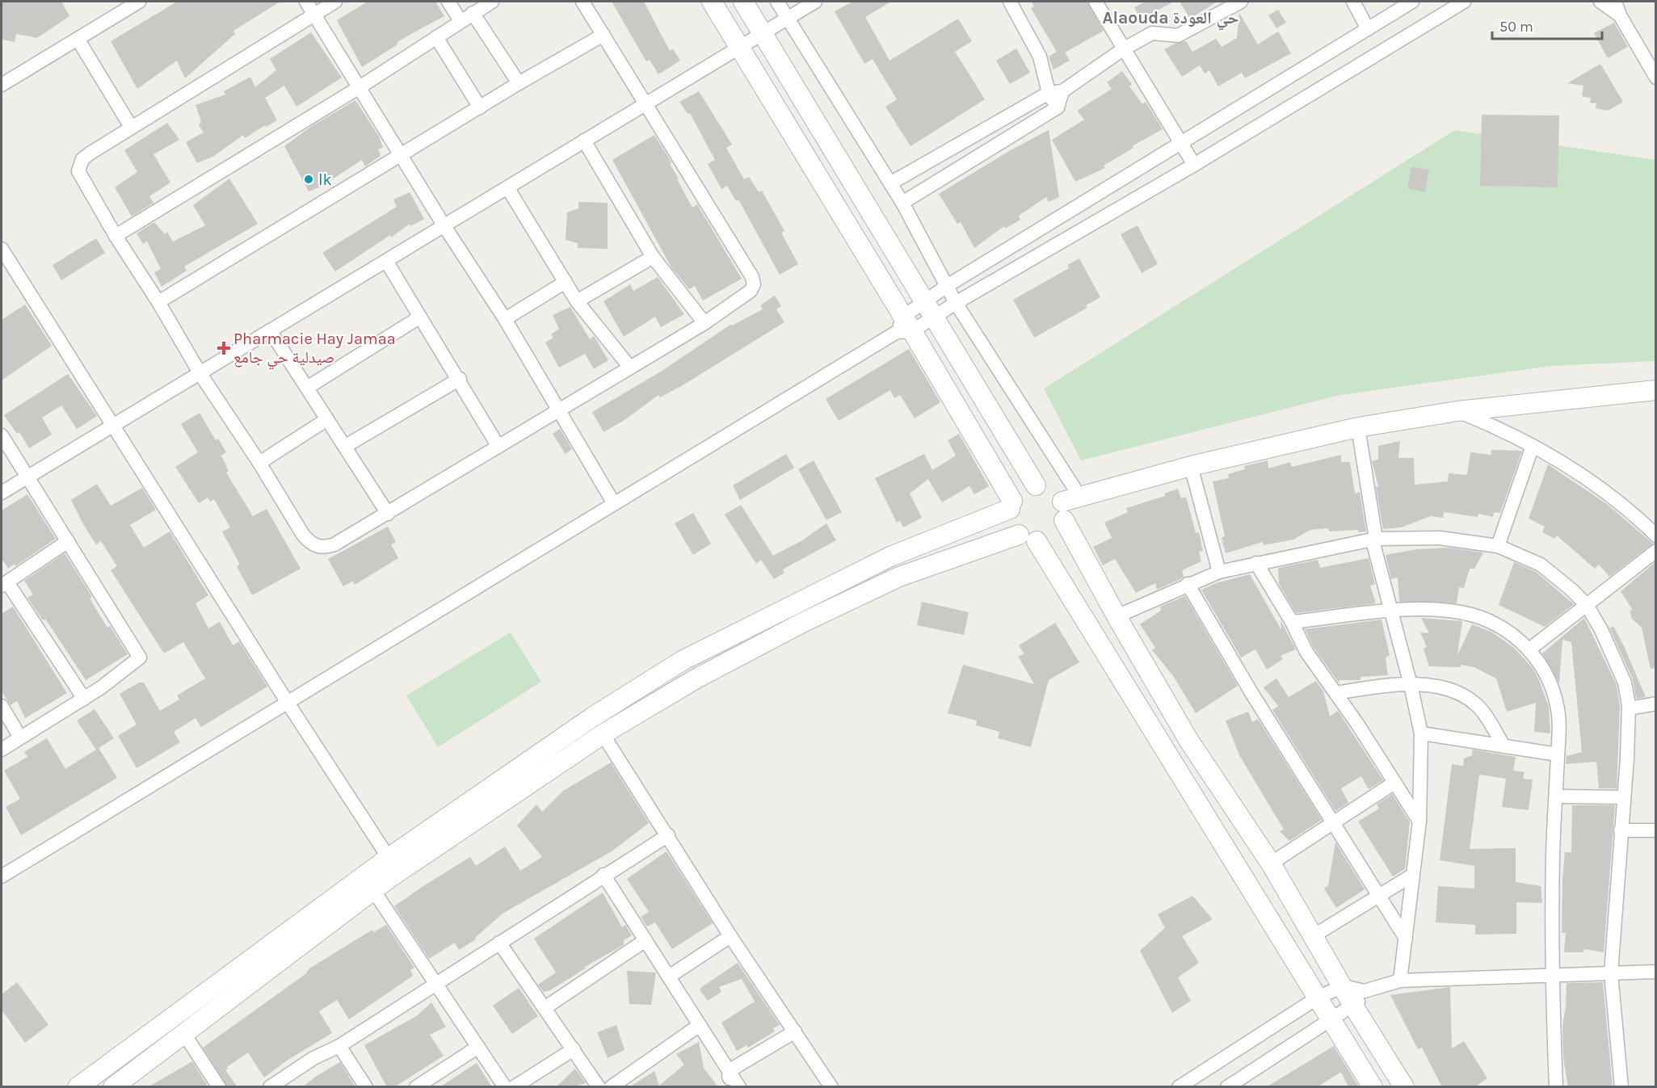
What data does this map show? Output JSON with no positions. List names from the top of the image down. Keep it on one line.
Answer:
{"districts":["Alaouda حي العودة"],"places":{"other":["lk"],"health":["Pharmacie Hay Jamaa صيدلية حي جامع"]},"scale_bar":"50 m"}
